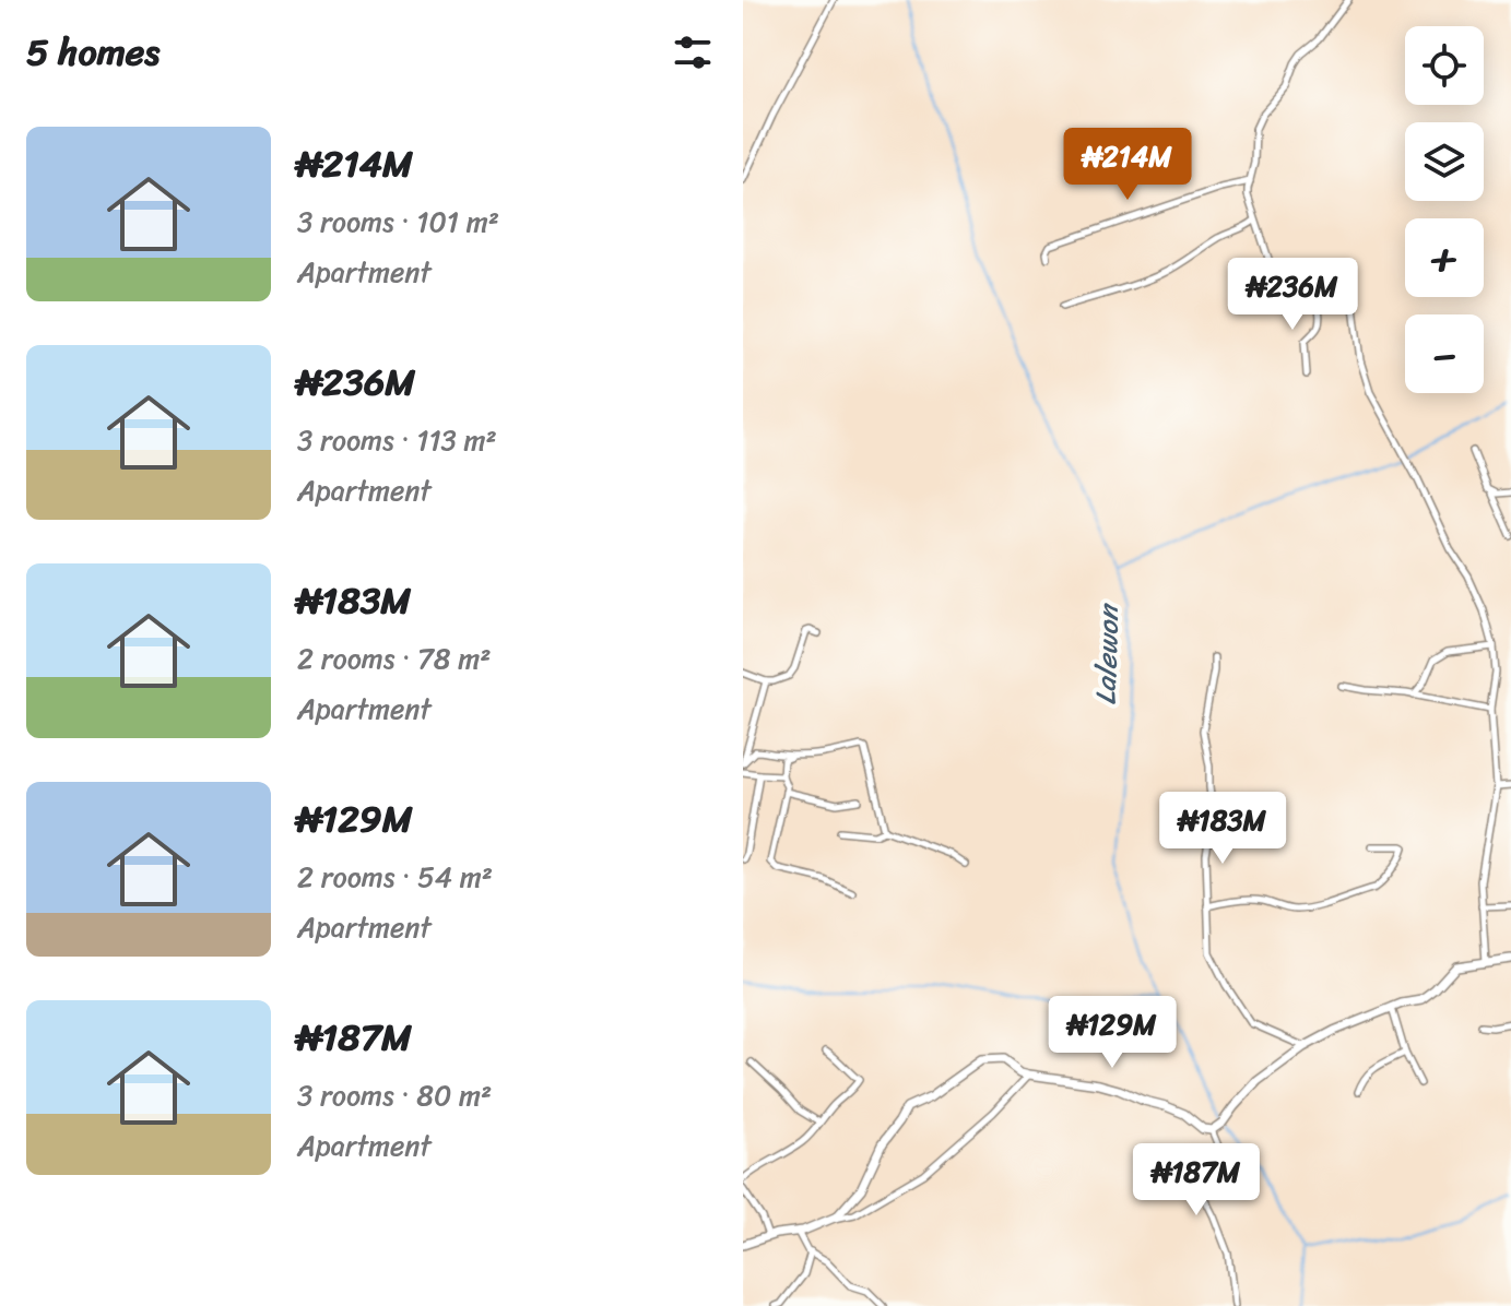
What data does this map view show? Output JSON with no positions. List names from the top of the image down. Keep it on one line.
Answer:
{"water":["Lalewon"],"page":{"heading":"5 homes","map_buttons":["+","−"],"list":[{"name":"₦214M","note":"3 rooms · 101 m² · Apartment"},{"name":"₦236M","note":"3 rooms · 113 m² · Apartment"},{"name":"₦183M","note":"2 rooms · 78 m² · Apartment"},{"name":"₦129M","note":"2 rooms · 54 m² · Apartment"},{"name":"₦187M","note":"3 rooms · 80 m² · Apartment"}],"price":["₦214M","₦236M","₦183M","₦129M","₦187M"]}}
